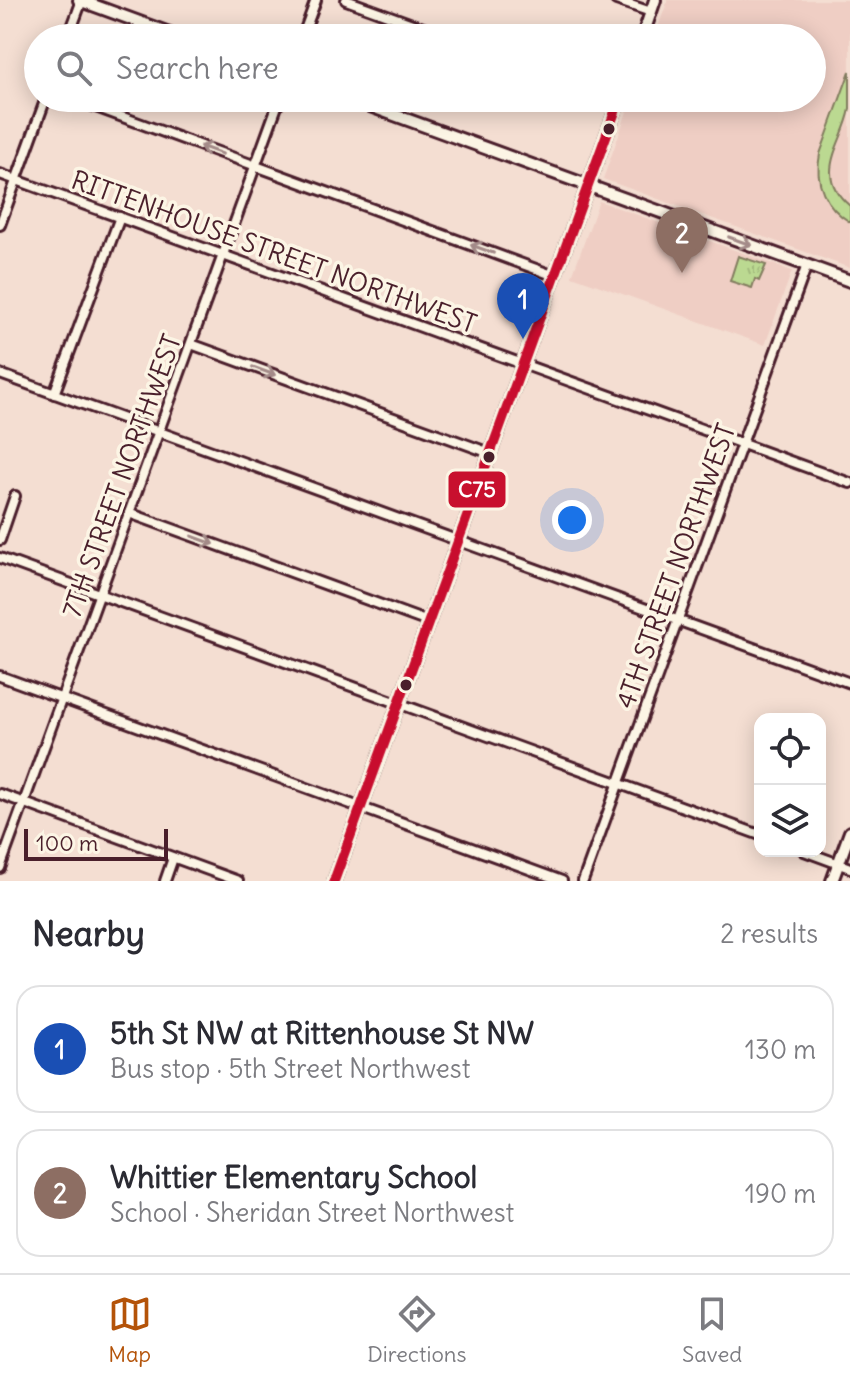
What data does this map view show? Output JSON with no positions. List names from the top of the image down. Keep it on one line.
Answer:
{"streets":{"street":["RITTENHOUSE STREET NORTHWEST","7TH STREET NORTHWEST","4TH STREET NORTHWEST"]},"crossings":[["RITTENHOUSE STREET NORTHWEST","7TH STREET NORTHWEST"],["RITTENHOUSE STREET NORTHWEST","4TH STREET NORTHWEST"]],"lines":["transit line C75"],"scale_bar":"100 m","page":{"search":"Search here","pins":["2","1"],"scale":"100 m","heading":["Nearby","2 results"],"list":[{"mark":"1","name":"5th St NW at Rittenhouse St NW","note":"Bus stop · 5th Street Northwest","value":"130 m"},{"mark":"2","name":"Whittier Elementary School","note":"School · Sheridan Street Northwest","value":"190 m"}],"nav":["Map","Directions","Saved"]}}
